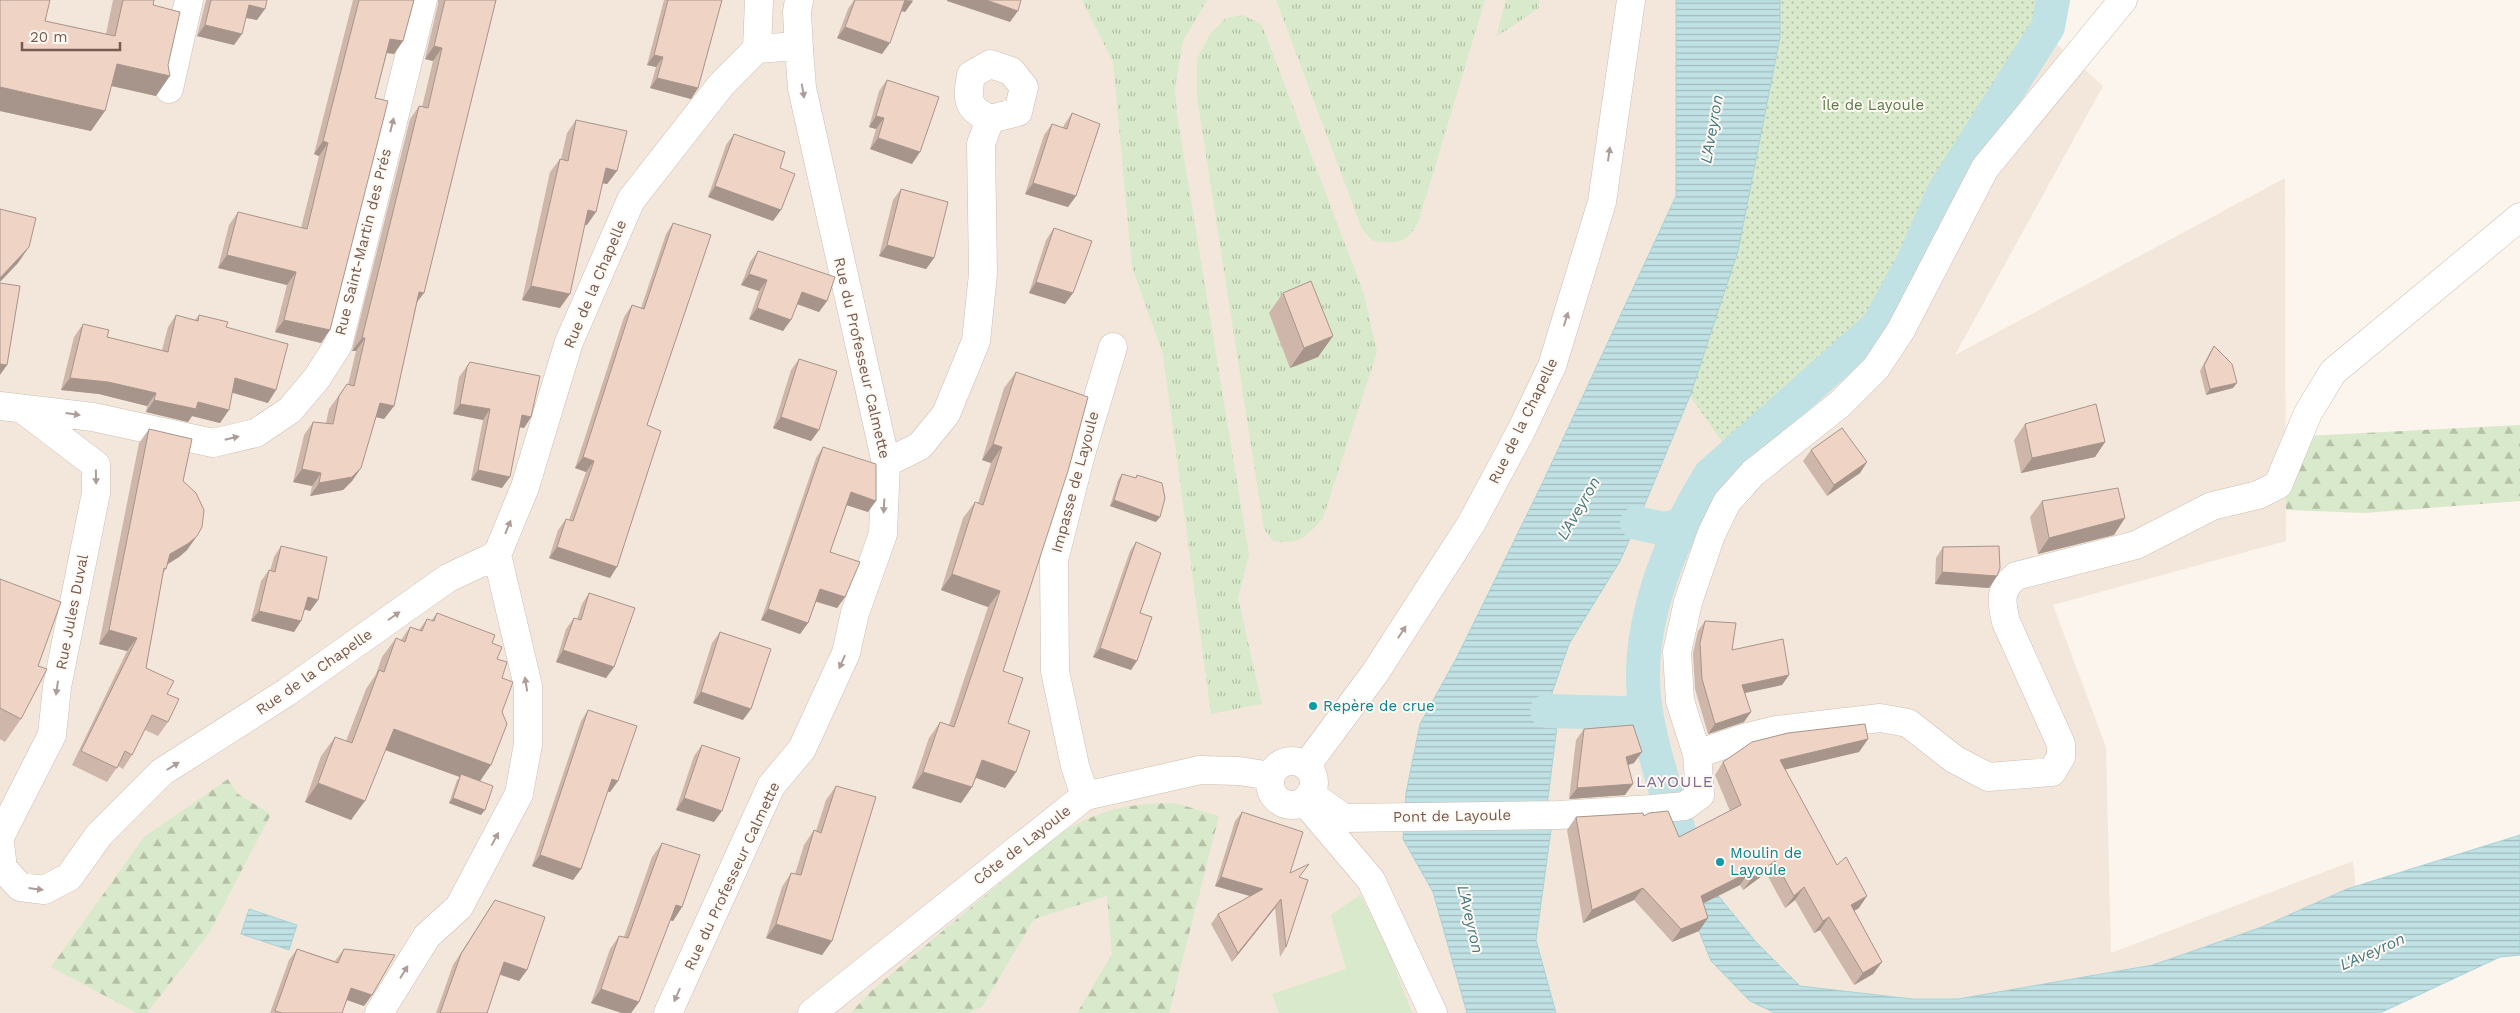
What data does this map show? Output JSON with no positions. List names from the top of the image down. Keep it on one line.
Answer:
{"streets":{"street":["Rue Saint-Martin des Prés","Rue de la Chapelle","Rue du Professeur Calmette","Impasse de Layoule","Rue Jules Duval","Pont de Layoule","Côte de Layoule"]},"crossings":[["Rue Saint-Martin des Prés","Rue Jules Duval"],["Rue de la Chapelle","Pont de Layoule"],["Rue de la Chapelle","Côte de Layoule"],["Impasse de Layoule","Côte de Layoule"],["Pont de Layoule","Côte de Layoule"]],"one_way":["Rue de la Chapelle","Rue Jules Duval"],"districts":["LAYOULE"],"water":["L'Aveyron"],"parks":["Île de Layoule"],"places":["Repère de crue","Moulin de Layoule"],"scale_bar":"20 m"}
